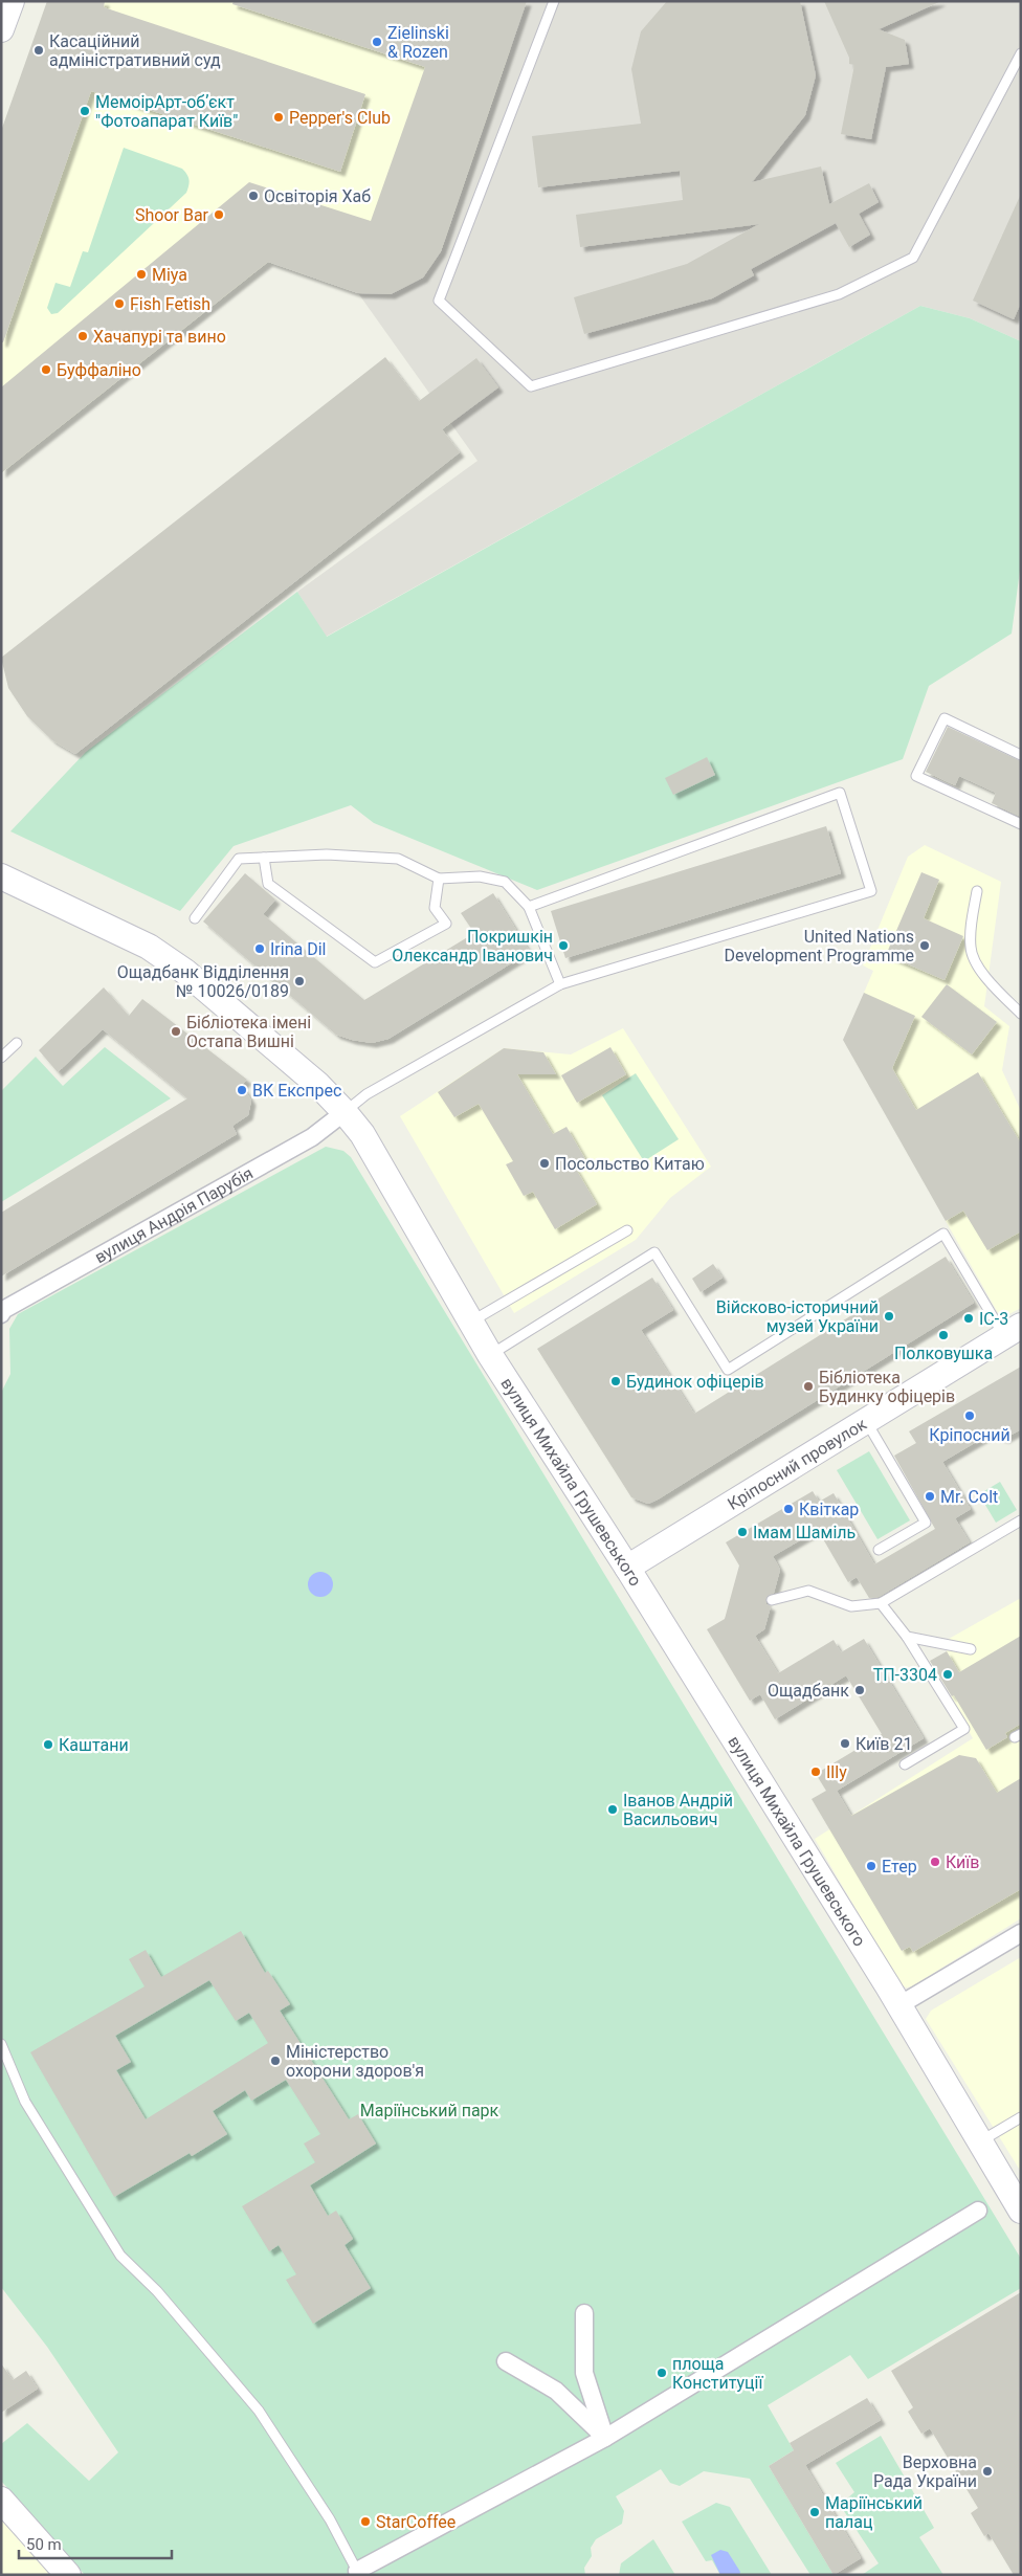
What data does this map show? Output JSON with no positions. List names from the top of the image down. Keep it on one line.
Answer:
{"streets":{"main road":["Кріпосний провулок","вулиця Михайла Грушевського"],"street":["вулиця Андрія Парубія"]},"crossings":[["вулиця Андрія Парубія","вулиця Михайла Грушевського"],["Кріпосний провулок","вулиця Михайла Грушевського"]],"parks":["Маріїнський парк"],"places":["Zielinski & Rozen","Касаційний адміністративний суд","МемоірАрт-обʼєкт \"Фотоапарат Київ\"","Pepper's Club","Освіторія Хаб","Shoor Bar","Miya","Fish Fetish","Хачапурі та вино","Буффаліно","Покришкін Олександр Іванович","United Nations Development Programme","Irina Dil","Ощадбанк Відділення № 10026/0189","Бібліотека імені Остапа Вишні","ВК Експрес","Посольство Китаю","Війсково-історичний музей України","ІС-3","Полковушка","Будинок офіцерів","Бібліотека Будинку офіцерів","Кріпосний","Mr. Colt","Квіткар","Імам Шаміль","ТП-3304","Ощадбанк","Київ 21","Каштани","Illy","Іванов Андрій Васильович","Київ","Етер","Міністерство охорони здоров'я","площа Конституції","Верховна Рада України","Маріїнський палац","StarCoffee"],"scale_bar":"50 m"}
